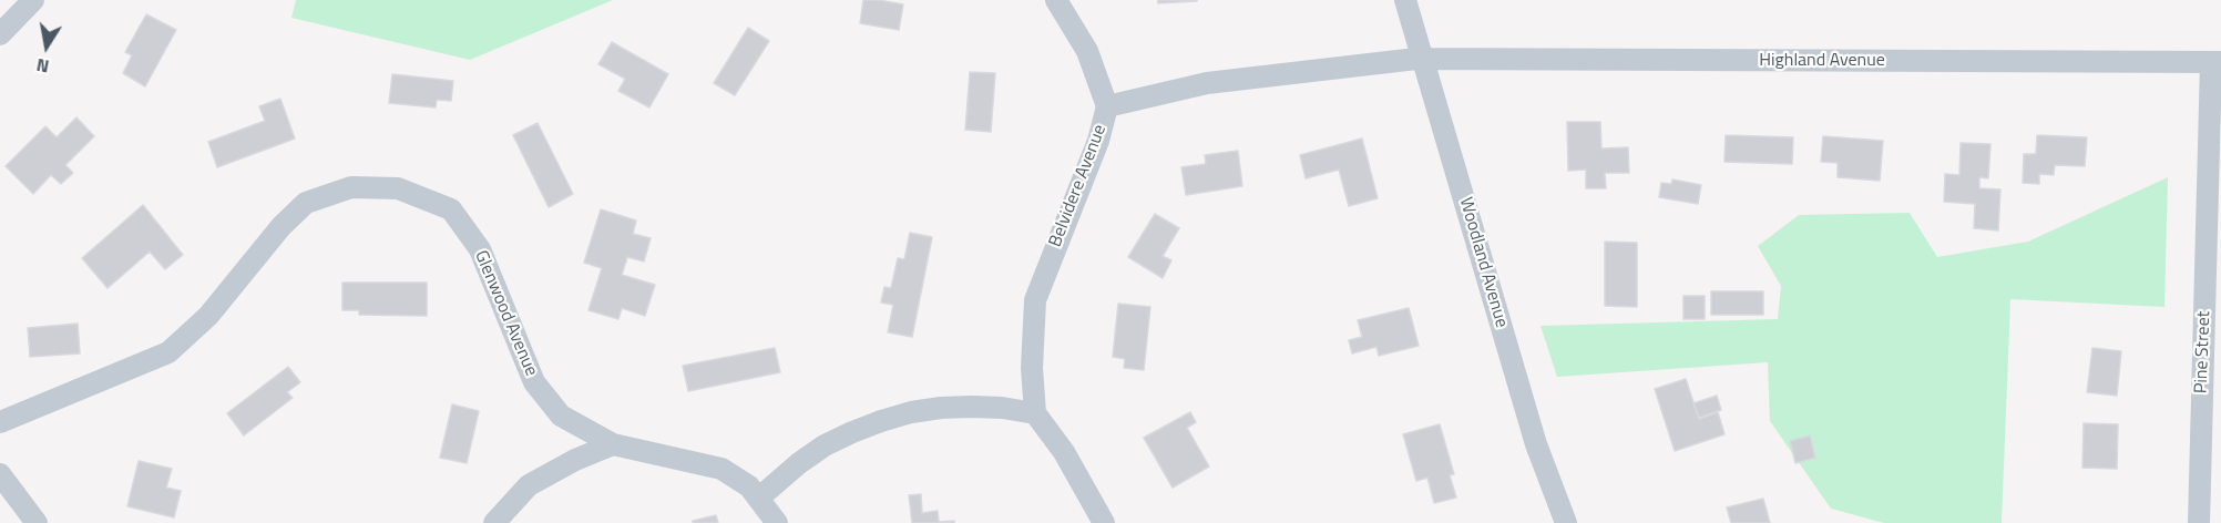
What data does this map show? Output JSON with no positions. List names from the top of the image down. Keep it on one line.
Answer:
{"streets":{"street":["Highland Avenue","Belvidere Avenue","Woodland Avenue","Glenwood Avenue","Pine Street"]},"crossings":[["Highland Avenue","Belvidere Avenue"],["Highland Avenue","Woodland Avenue"],["Highland Avenue","Pine Street"],["Belvidere Avenue","Woodland Avenue"]],"north":"bottom"}
